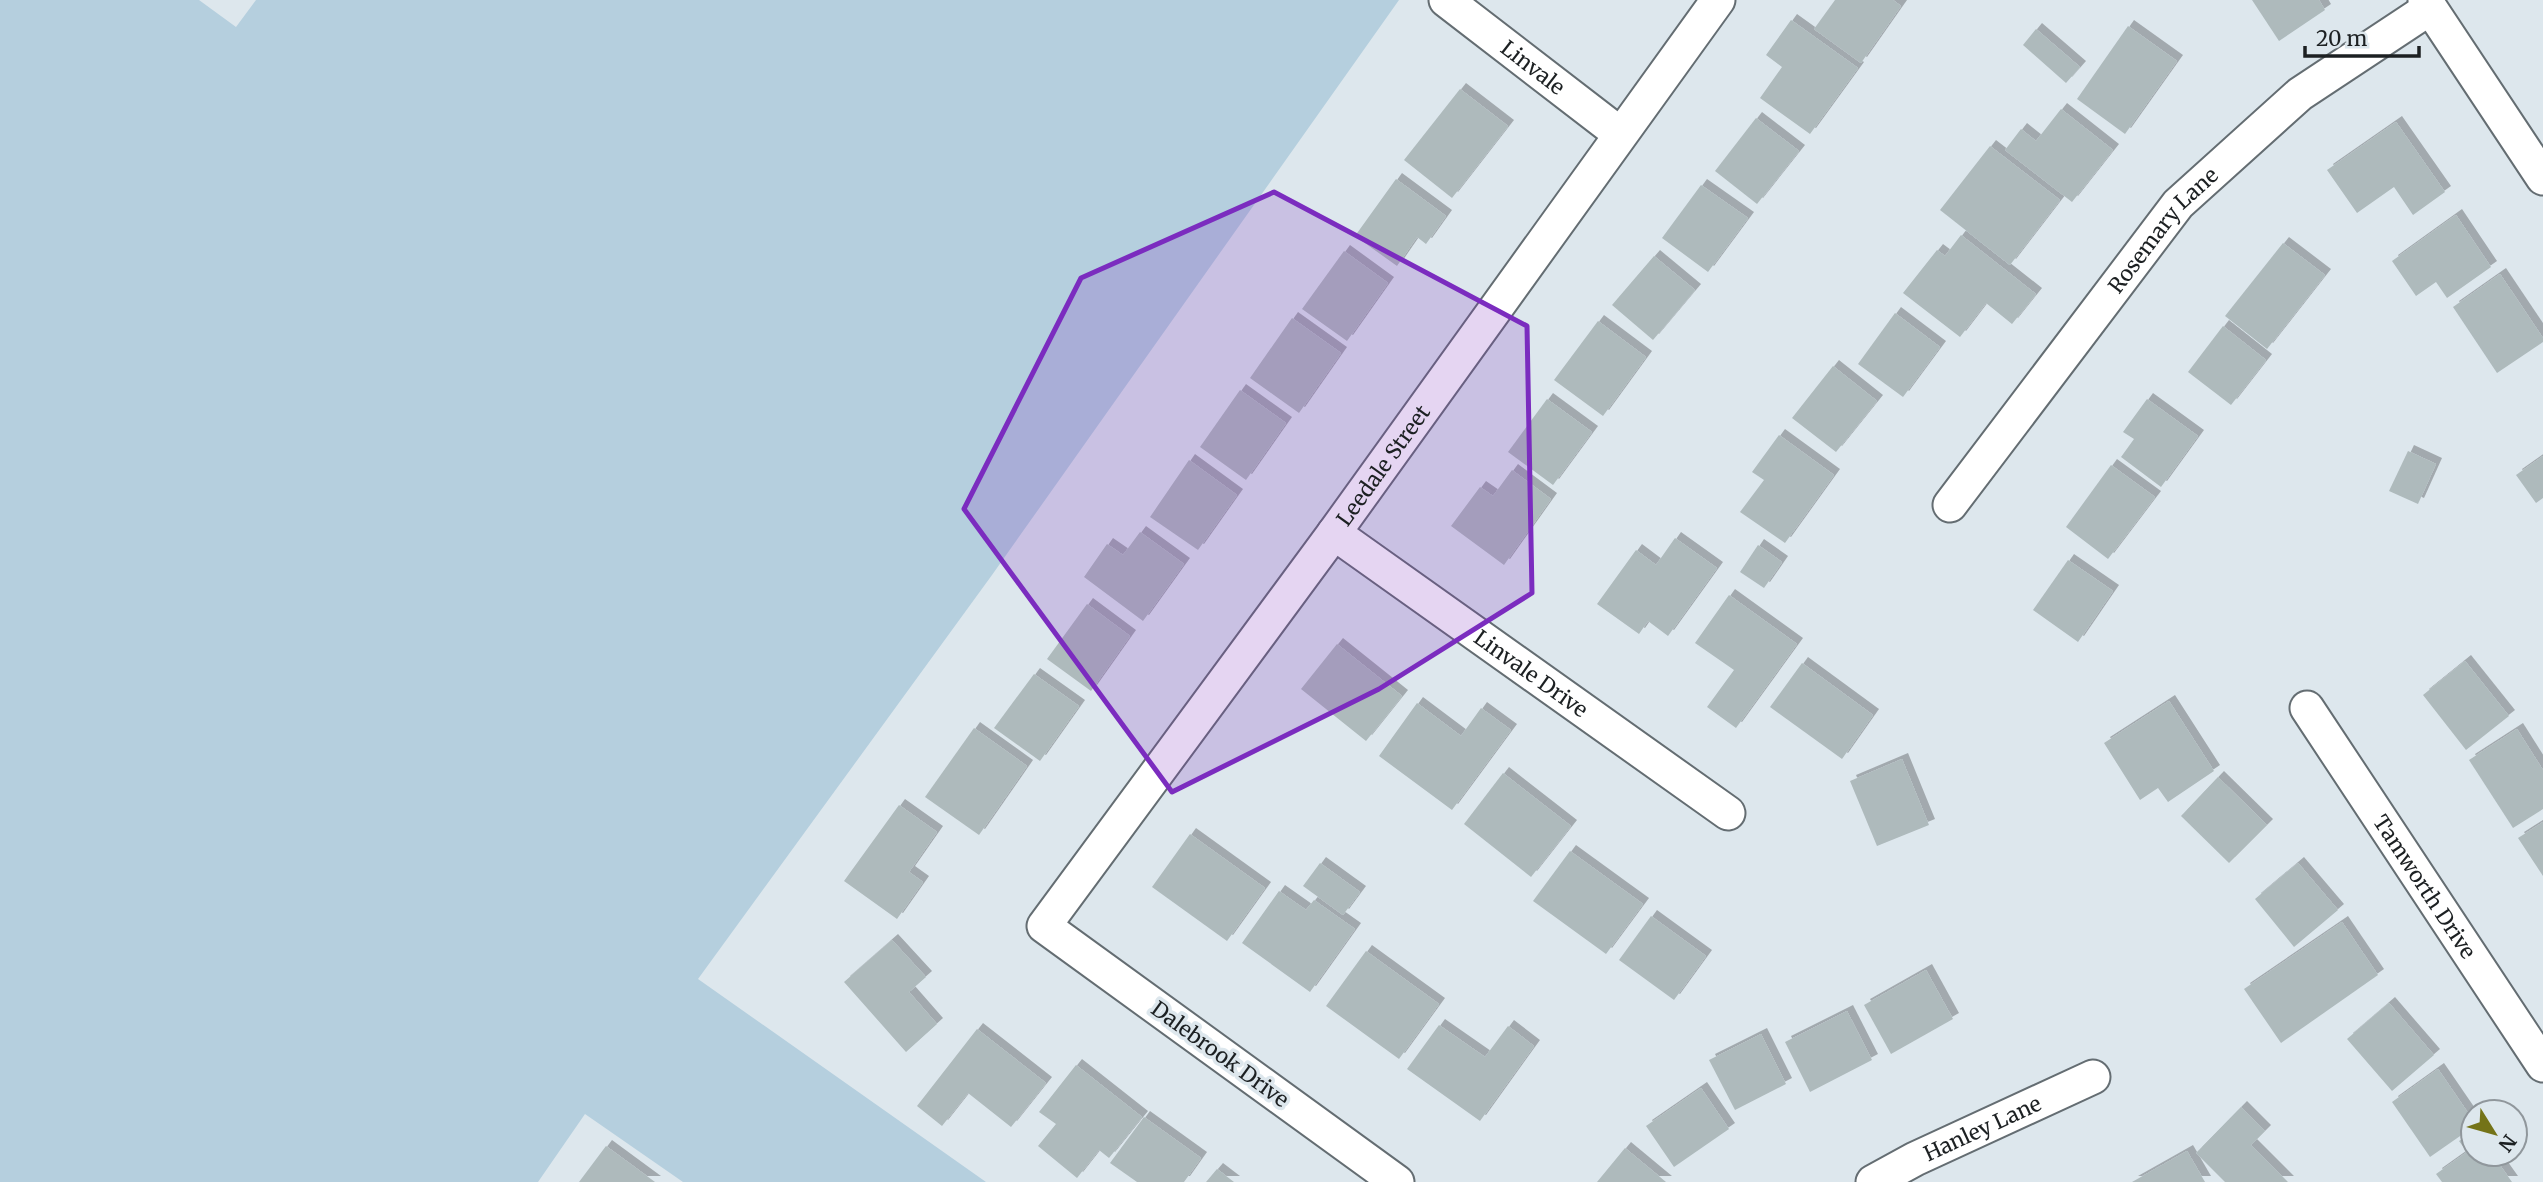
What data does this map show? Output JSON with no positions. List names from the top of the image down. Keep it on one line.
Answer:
{"streets":{"street":["Linvale","Rosemary Lane","Leedale Street","Linvale Drive","Tamworth Drive","Dalebrook Drive","Hanley Lane"]},"crossings":[["Linvale","Leedale Street"],["Leedale Street","Linvale Drive"],["Leedale Street","Dalebrook Drive"]],"scale_bar":"20 m","north":"bottom right"}
